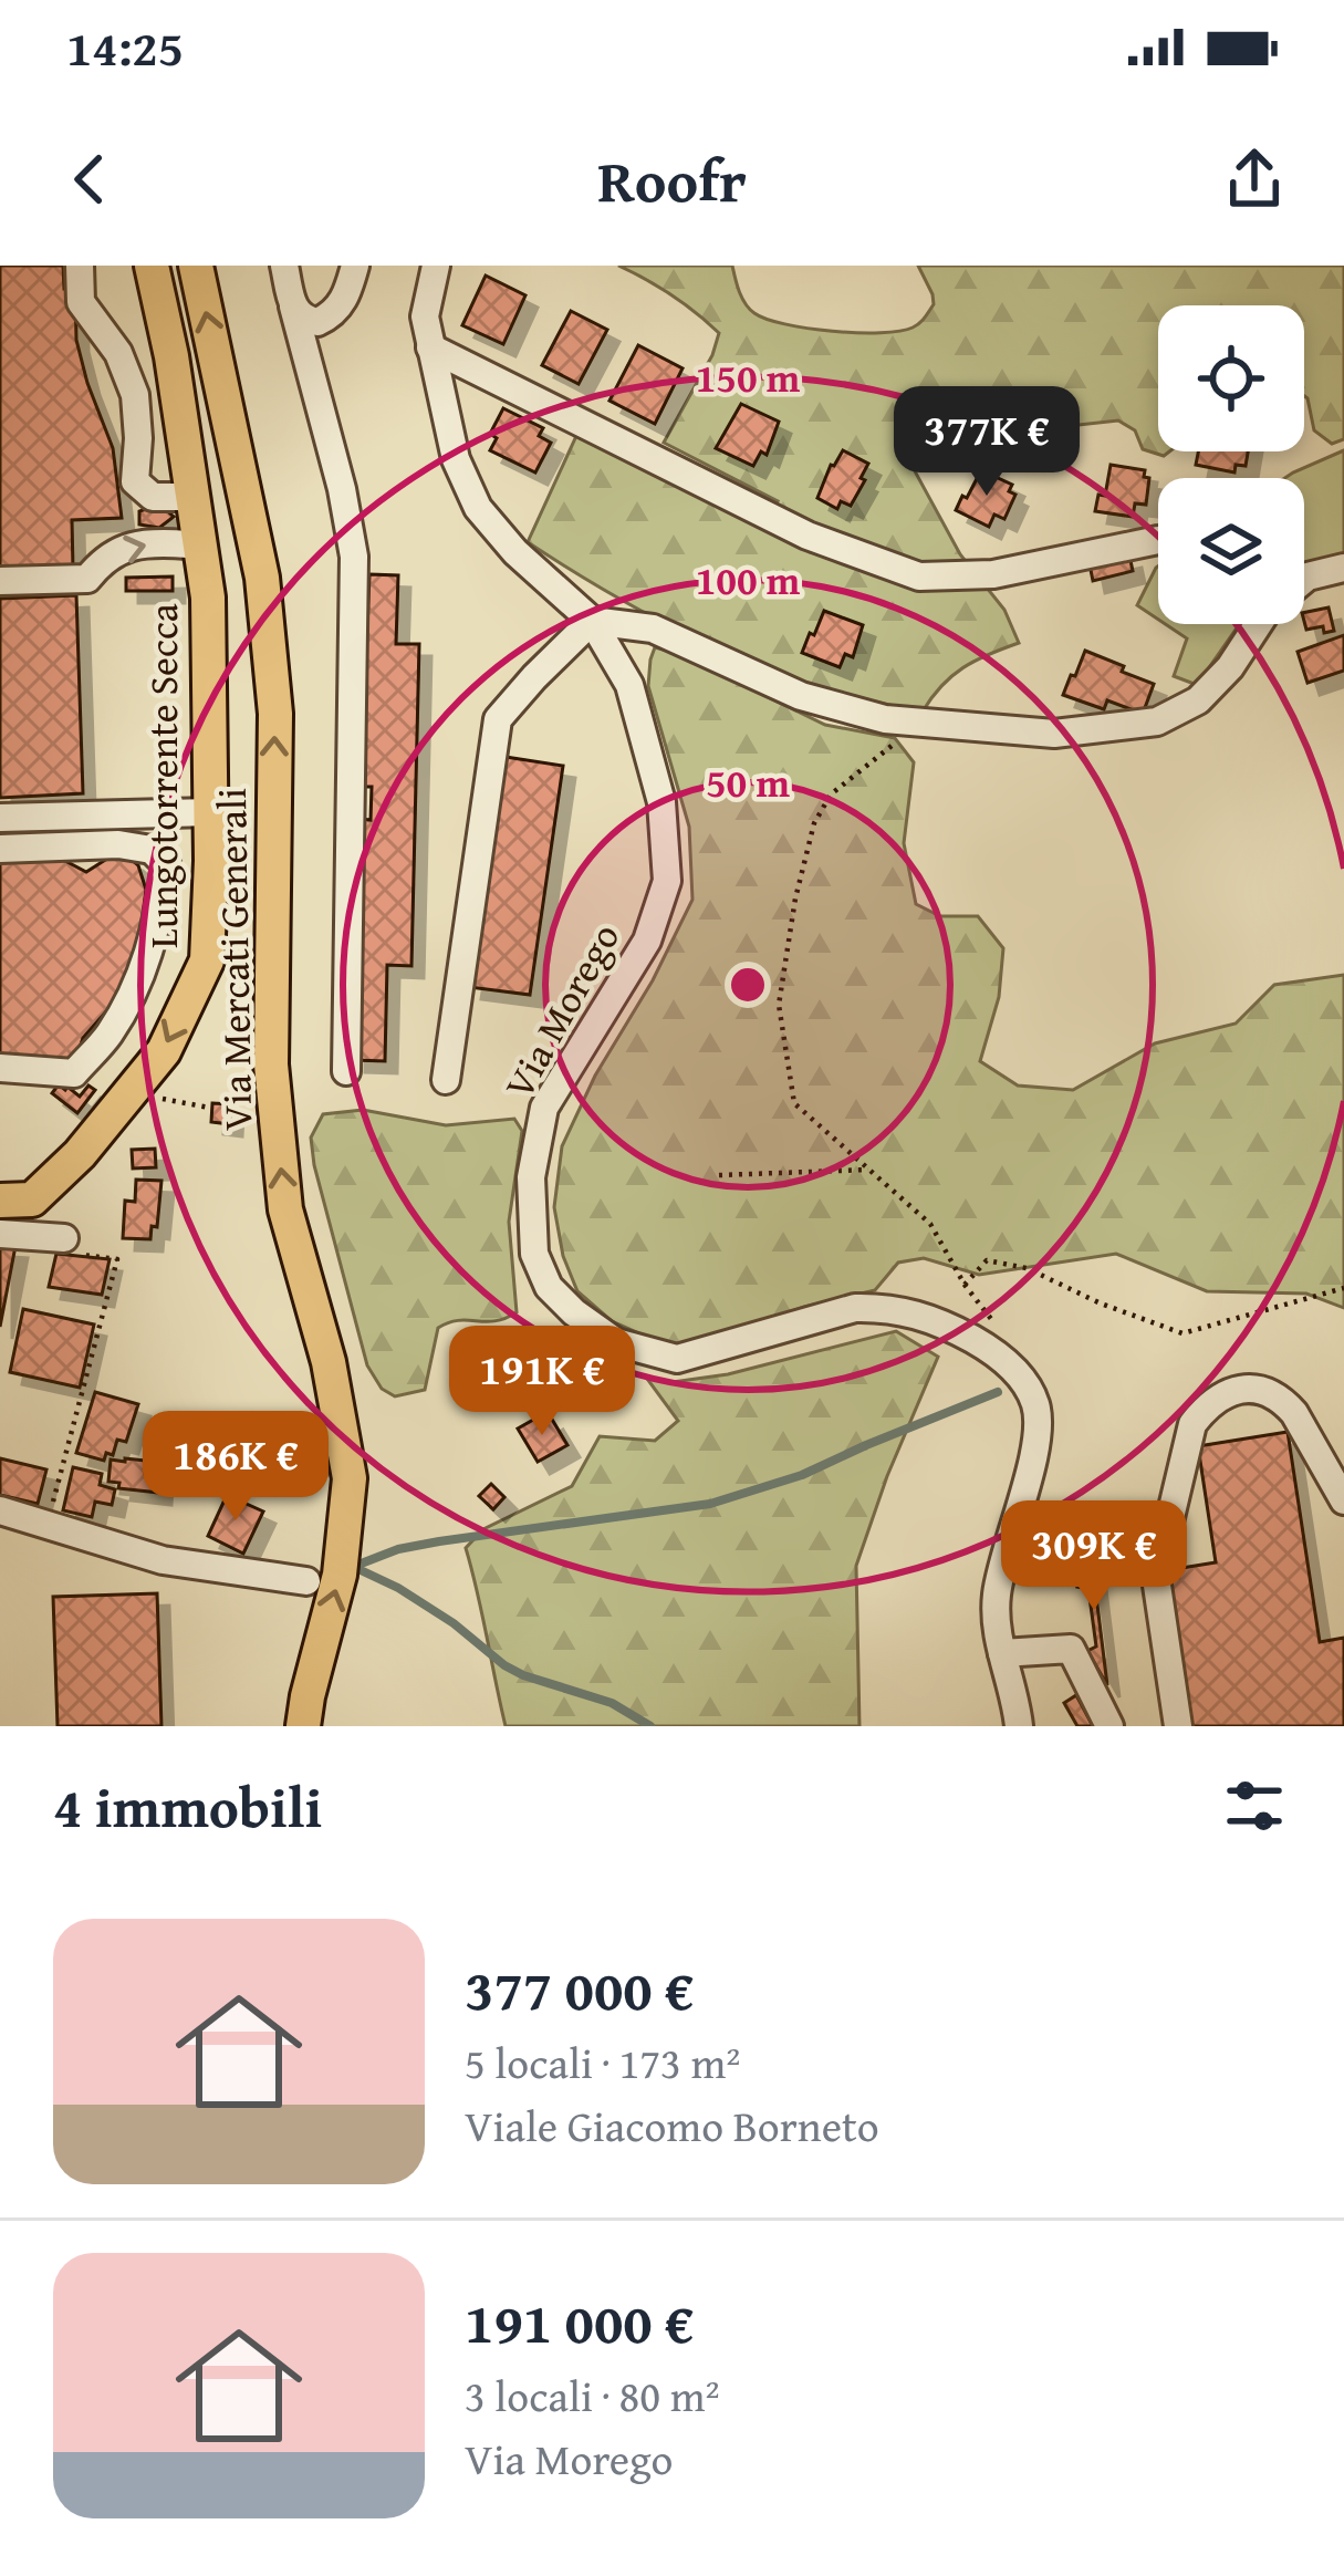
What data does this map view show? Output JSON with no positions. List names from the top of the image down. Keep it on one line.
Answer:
{"streets":{"main road":["Lungotorrente Secca","Via Mercati Generali"],"street":["Via Morego"]},"one_way":["Via Mercati Generali"],"page":{"status":"14:25","header":"Roofr","price":["377K €","191K €","186K €","309K €"],"heading":"4 immobili","list":[{"name":"377 000 €","note":"5 locali · 173 m² · Viale Giacomo Borneto"},{"name":"191 000 €","note":"3 locali · 80 m² · Via Morego"}]},"rings":["150 m","100 m","50 m"]}
